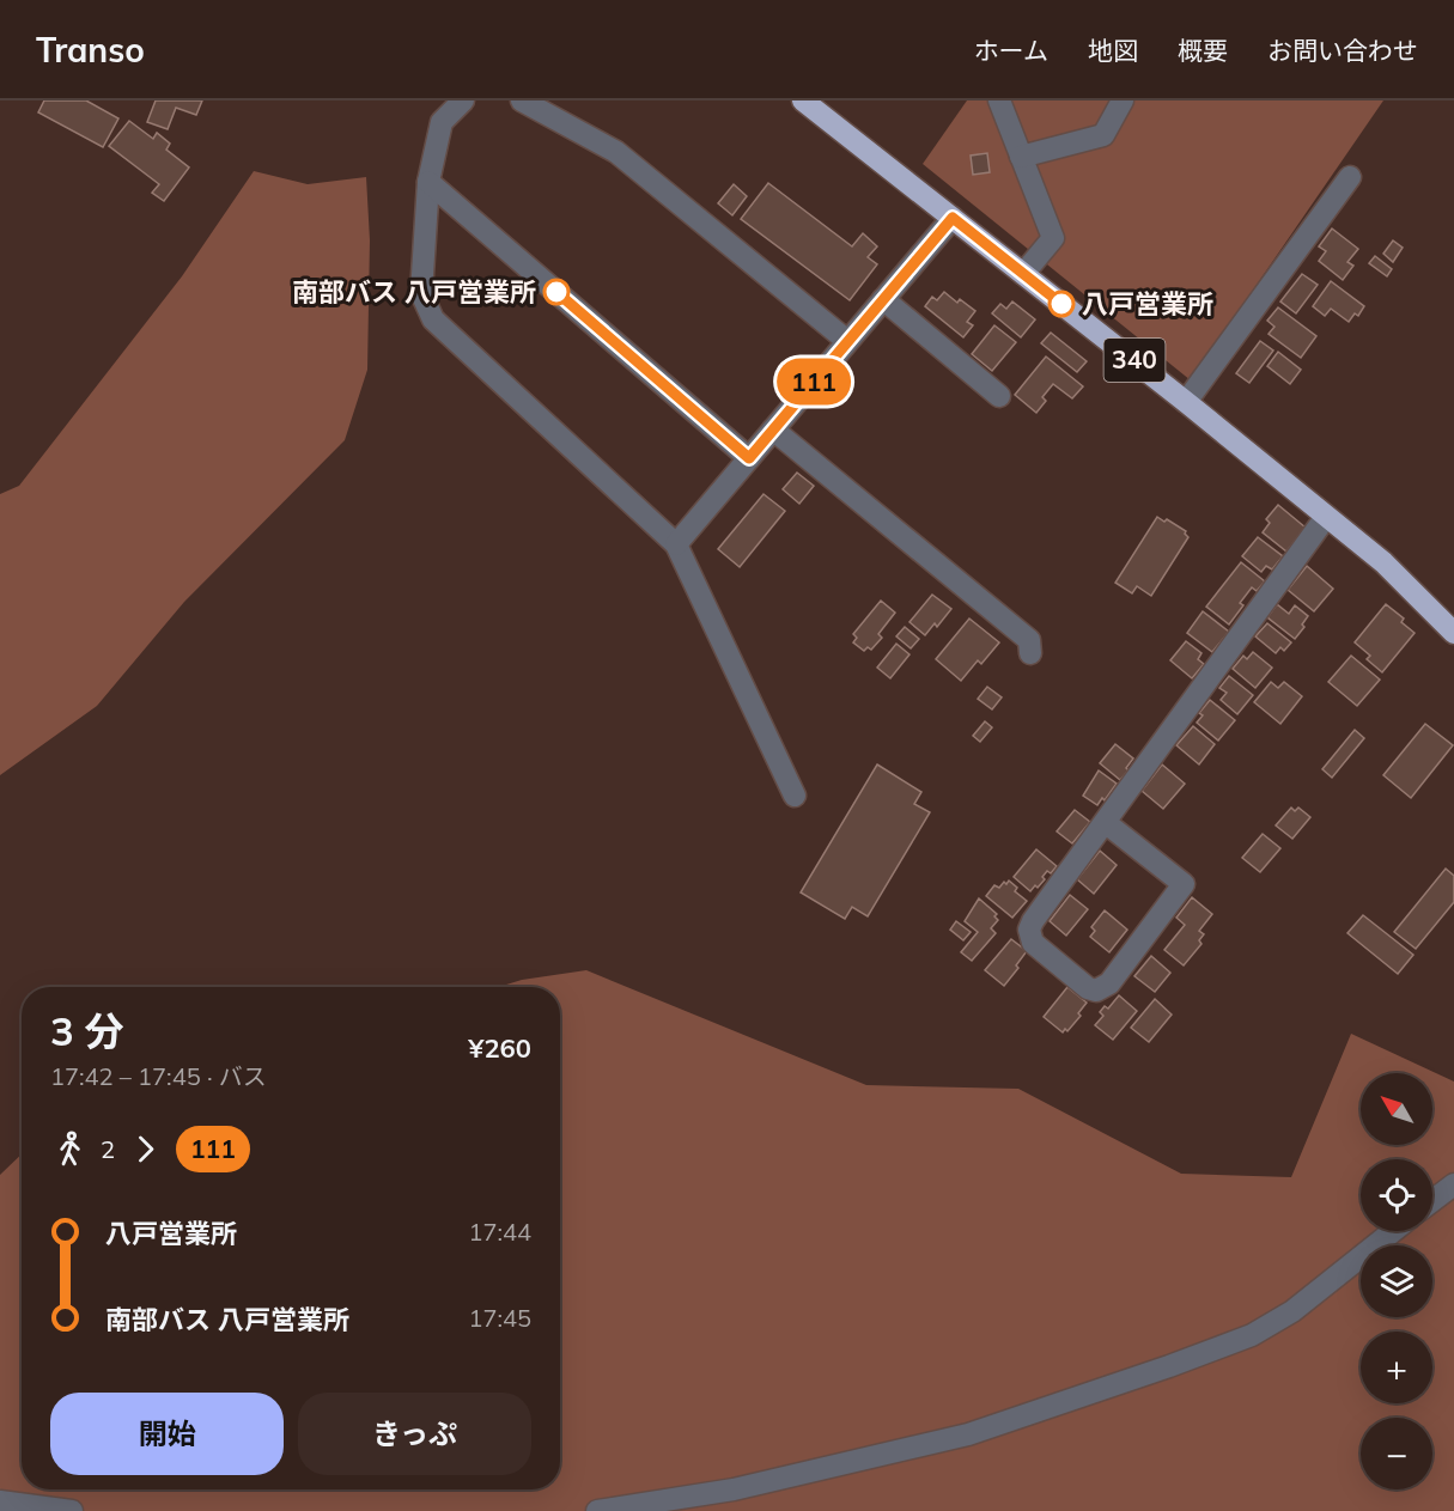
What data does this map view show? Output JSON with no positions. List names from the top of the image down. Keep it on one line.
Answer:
{"streets":{"highway":["340"]},"places":["南部バス 八戸営業所","八戸営業所"],"lines":["bus line 111"],"north":"top left","page":{"header":"Transo","nav":["ホーム","地図","概要","お問い合わせ"],"on_map":"111","heading":["3 分","17:42 – 17:45 · バス","¥260"],"map_buttons":["+","−"],"legs":["2","111"],"list":[{"name":"八戸営業所","value":"17:44"},{"name":"南部バス 八戸営業所","value":"17:45"}],"buttons":["開始","きっぷ"]}}
